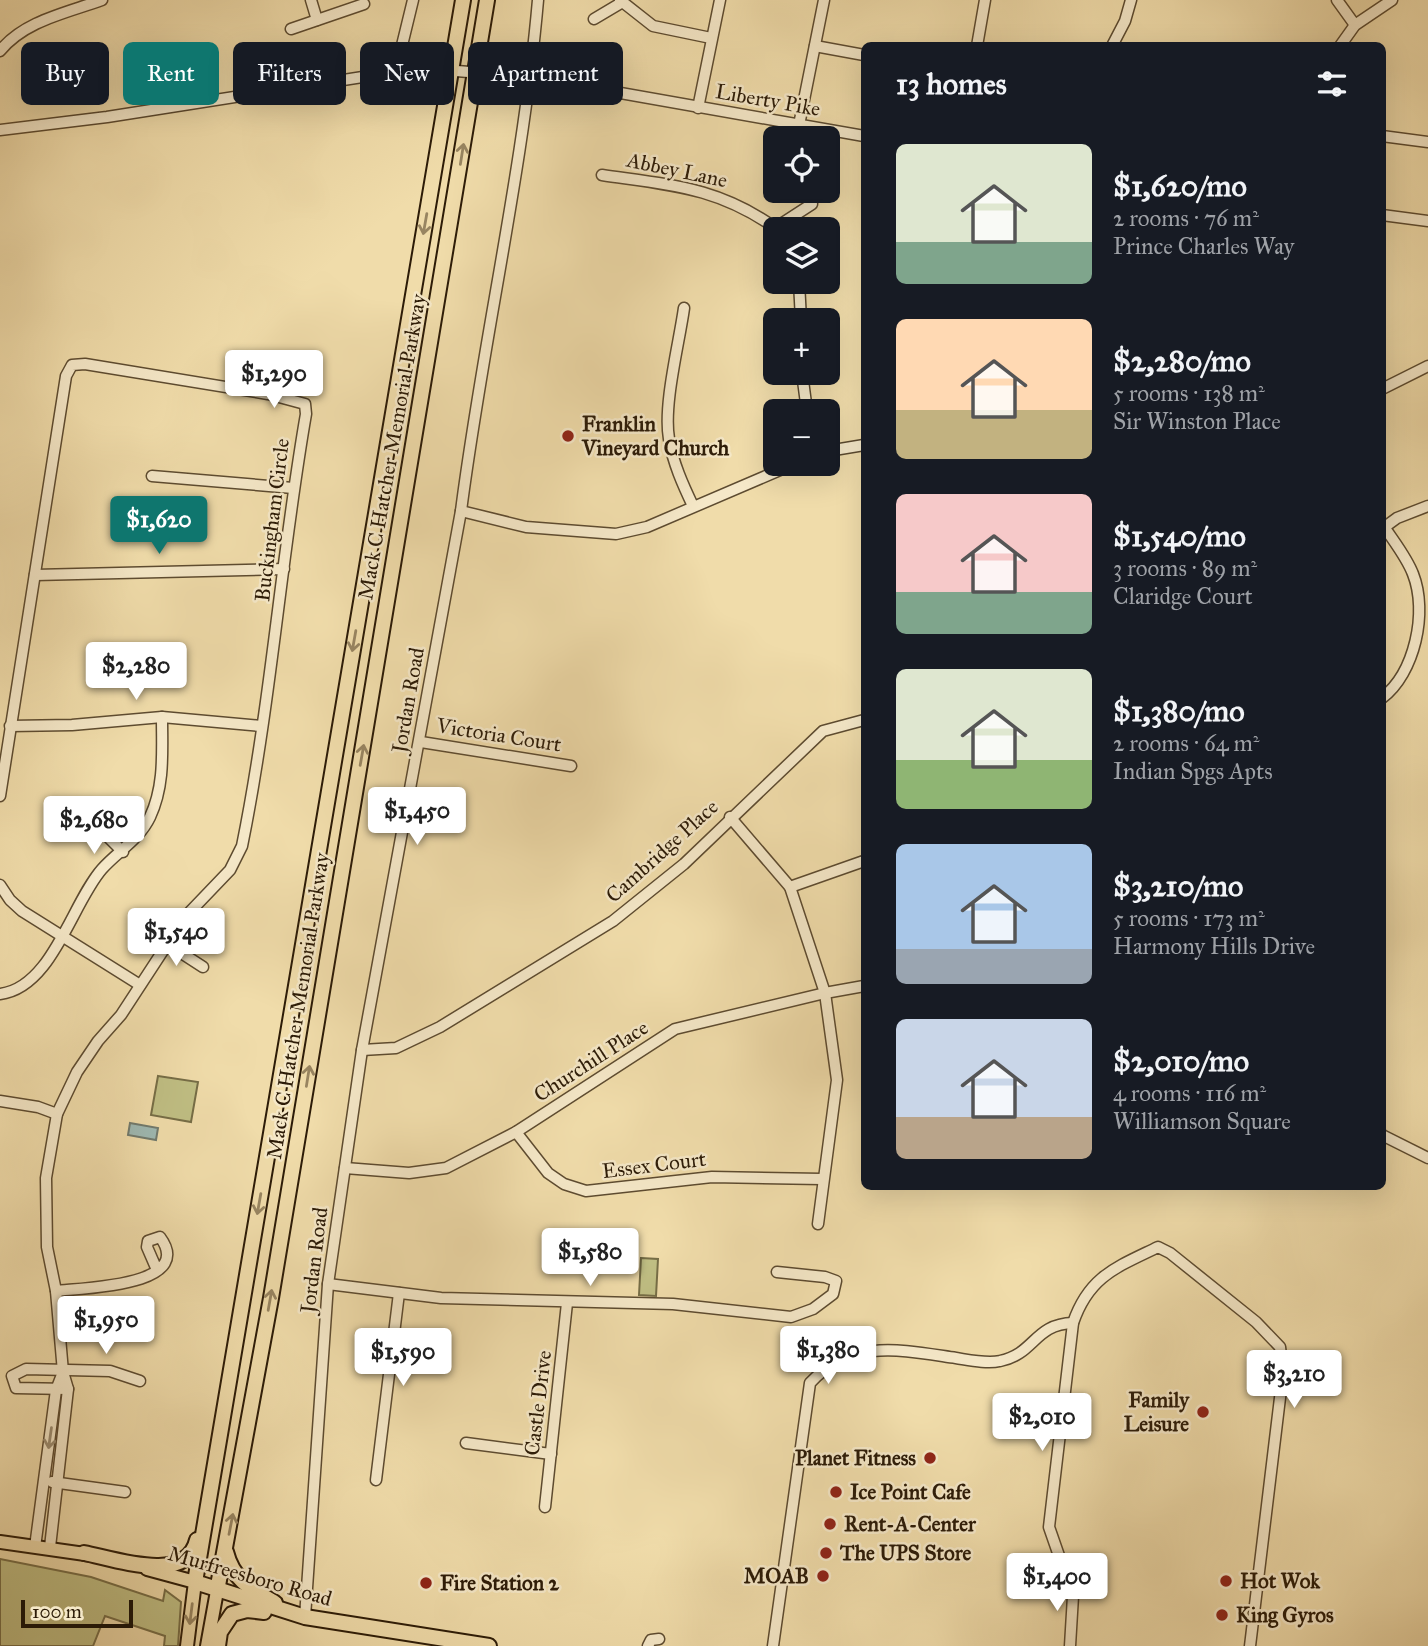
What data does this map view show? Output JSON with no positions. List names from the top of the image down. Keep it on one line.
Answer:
{"streets":{"highway":["Mack C Hatcher Memorial Parkway","Murfreesboro Road"],"street":["Liberty Pike","Abbey Lane","Buckingham Circle","Jordan Road","Victoria Court","Cambridge Place","Churchill Place","Essex Court","Castle Drive"]},"crossings":[["Mack C Hatcher Memorial Parkway","Murfreesboro Road"],["Buckingham Circle","Murfreesboro Road"],["Jordan Road","Victoria Court"],["Jordan Road","Cambridge Place"],["Jordan Road","Churchill Place"],["Jordan Road","Murfreesboro Road"],["Churchill Place","Essex Court"]],"places":["Franklin Vineyard Church","Family Leisure","Planet Fitness","Ice Point Cafe","Rent-A-Center","The UPS Store","MOAB","Hot Wok","Fire Station 2","King Gyros"],"scale_bar":"100 m","page":{"chip":["Buy","Rent","Filters","New","Apartment"],"heading":"13 homes","map_buttons":["+","−"],"list":[{"name":"$1,620/mo","note":"2 rooms · 76 m² · Prince Charles Way"},{"name":"$2,280/mo","note":"5 rooms · 138 m² · Sir Winston Place"},{"name":"$1,540/mo","note":"3 rooms · 89 m² · Claridge Court"},{"name":"$1,380/mo","note":"2 rooms · 64 m² · Indian Spgs Apts"},{"name":"$3,210/mo","note":"5 rooms · 173 m² · Harmony Hills Drive"},{"name":"$2,010/mo","note":"4 rooms · 116 m² · Williamson Square"}],"price":["$1,290","$1,620","$2,280","$1,450","$2,680","$1,540","$1,580","$1,950","$1,380","$1,590","$3,210","$2,010","$1,400"],"scale":"100 m"}}
